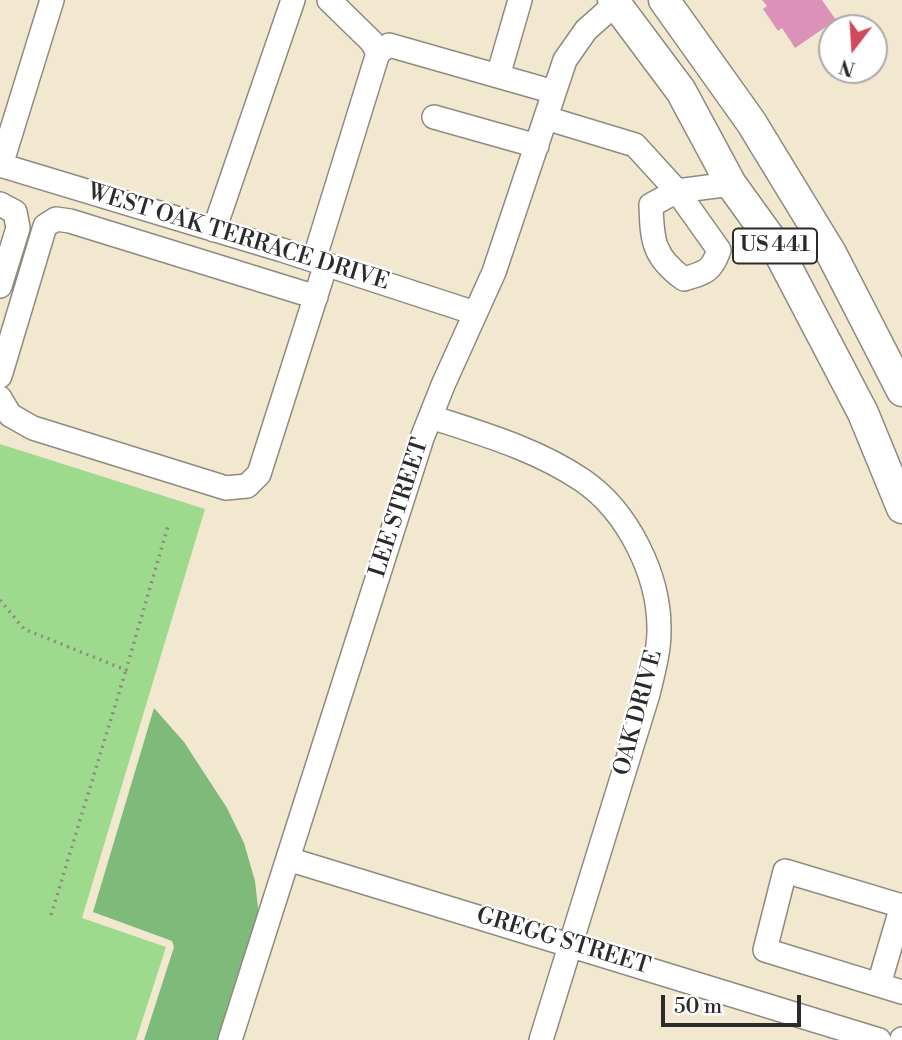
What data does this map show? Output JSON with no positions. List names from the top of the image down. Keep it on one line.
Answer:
{"streets":{"main road":["US 441"],"street":["WEST OAK TERRACE DRIVE","LEE STREET","OAK DRIVE","GREGG STREET"]},"crossings":[["WEST OAK TERRACE DRIVE","LEE STREET"],["US 441","LEE STREET"],["LEE STREET","OAK DRIVE"],["LEE STREET","GREGG STREET"],["OAK DRIVE","GREGG STREET"]],"scale_bar":"50 m","north":"bottom"}
